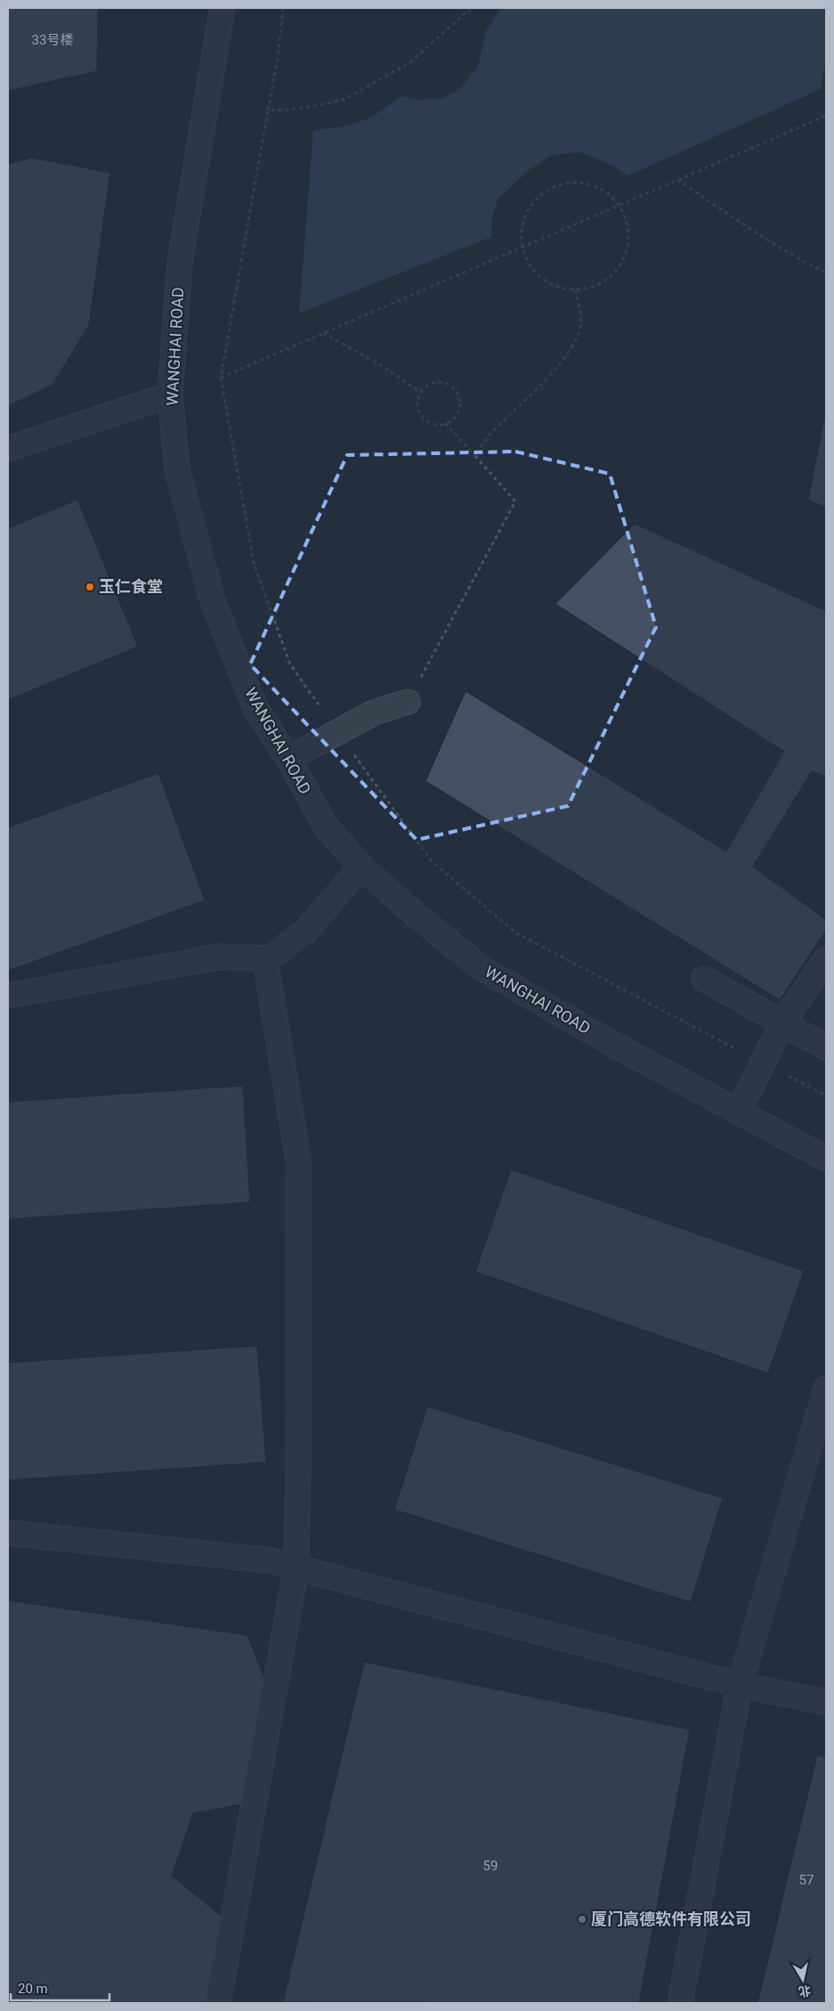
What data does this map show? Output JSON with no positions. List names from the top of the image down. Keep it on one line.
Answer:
{"streets":{"street":["WANGHAI ROAD"]},"places":["玉仁食堂","厦门高德软件有限公司"],"house_numbers":["33号楼","59","57"],"scale_bar":"20 m","north":"bottom"}
